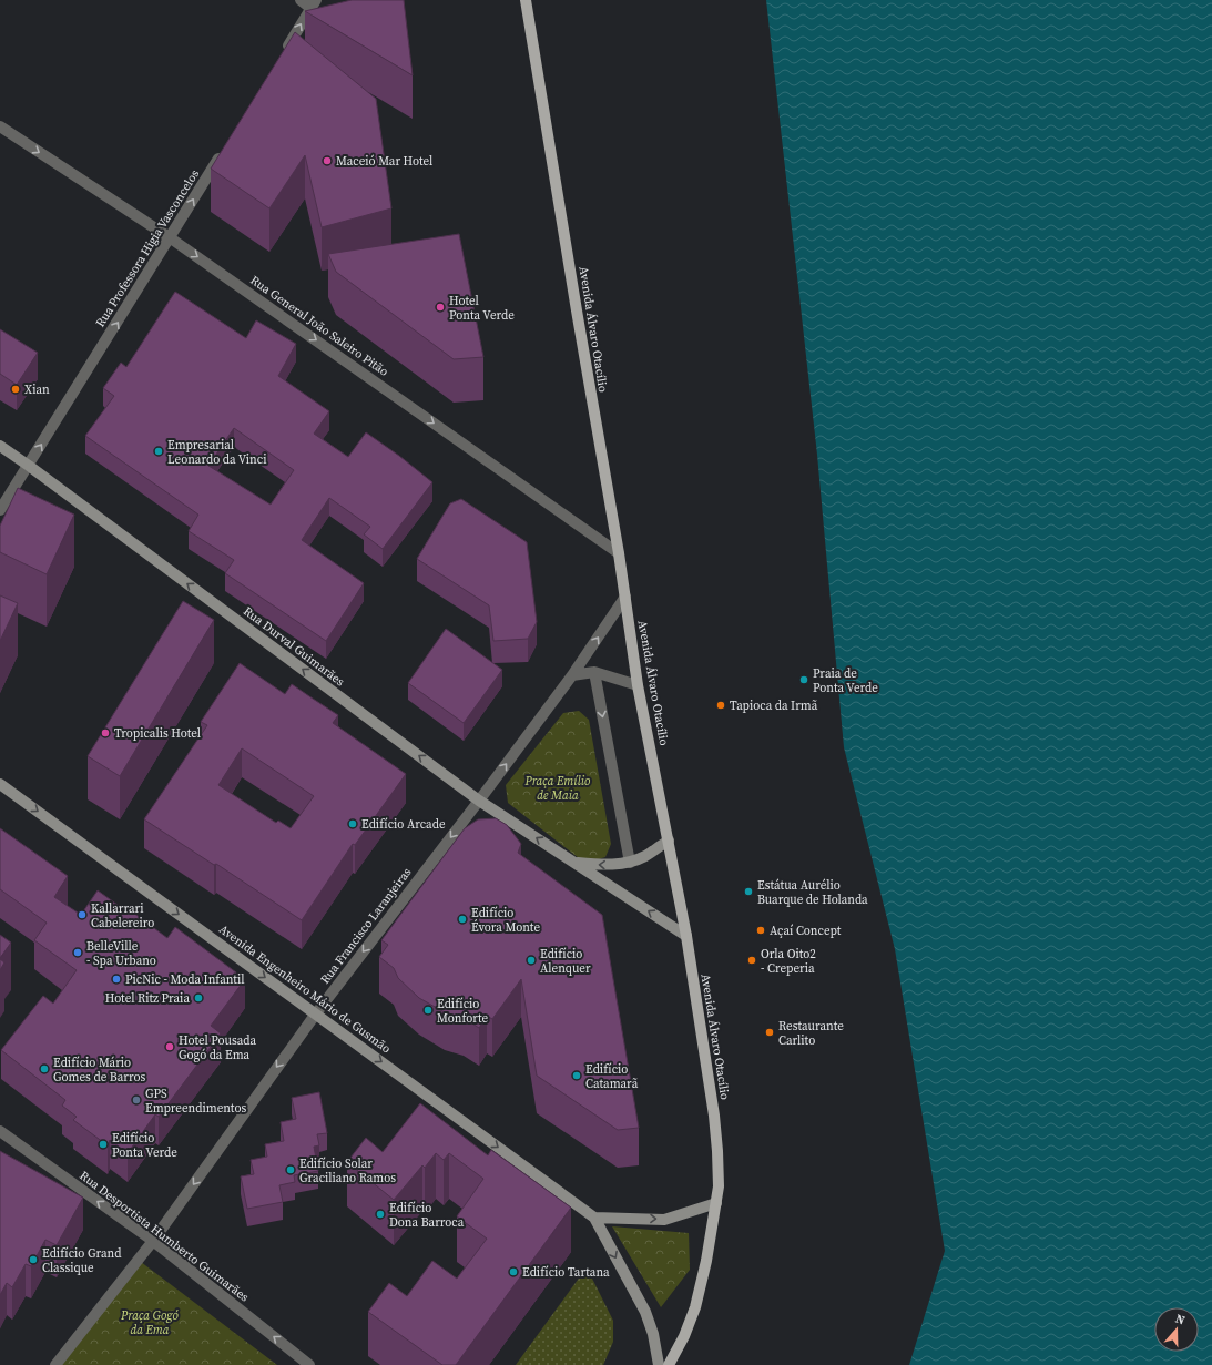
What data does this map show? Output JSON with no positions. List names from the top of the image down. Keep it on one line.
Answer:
{"streets":{"main road":["Avenida Álvaro Otacílio"],"street":["Rua Professora Higia Vasconcelos","Rua General João Saleiro Pitão","Rua Durval Guimarães","Rua Francisco Laranjeiras","Avenida Engenheiro Mário de Gusmão","Rua Desportista Humberto Guimarães"]},"crossings":[["Rua Professora Higia Vasconcelos","Rua General João Saleiro Pitão"],["Rua Professora Higia Vasconcelos","Rua Durval Guimarães"],["Rua General João Saleiro Pitão","Avenida Álvaro Otacílio"],["Avenida Álvaro Otacílio","Rua Durval Guimarães"],["Avenida Álvaro Otacílio","Rua Francisco Laranjeiras"],["Rua Durval Guimarães","Rua Francisco Laranjeiras"],["Rua Francisco Laranjeiras","Avenida Engenheiro Mário de Gusmão"],["Rua Francisco Laranjeiras","Rua Desportista Humberto Guimarães"]],"one_way":["Rua Professora Higia Vasconcelos","Rua General João Saleiro Pitão","Rua Durval Guimarães","Avenida Engenheiro Mário de Gusmão","Rua Desportista Humberto Guimarães"],"parks":["Praça Emílio de Maia","Praça Gogó da Ema"],"places":["Maceió Mar Hotel","Hotel Ponta Verde","Xian","Empresarial Leonardo da Vinci","Praia de Ponta Verde","Tapioca da Irmã","Tropicalis Hotel","Edifício Arcade","Estátua Aurélio Buarque de Holanda","Kallarrari Cabelereiro","Edifício Évora Monte","Açaí Concept","BelleVille - Spa Urbano","Edifício Alenquer","Orla Oito2 - Creperia","PicNic - Moda Infantil","Hotel Ritz Praia","Edifício Monforte","Restaurante Carlito","Hotel Pousada Gogó da Ema","Edifício Mário Gomes de Barros","Edifício Catamarã","GPS Empreendimentos","Edifício Ponta Verde","Edifício Solar Graciliano Ramos","Edifício Dona Barroca","Edifício Grand Classique","Edifício Tartana"],"north":"top"}
